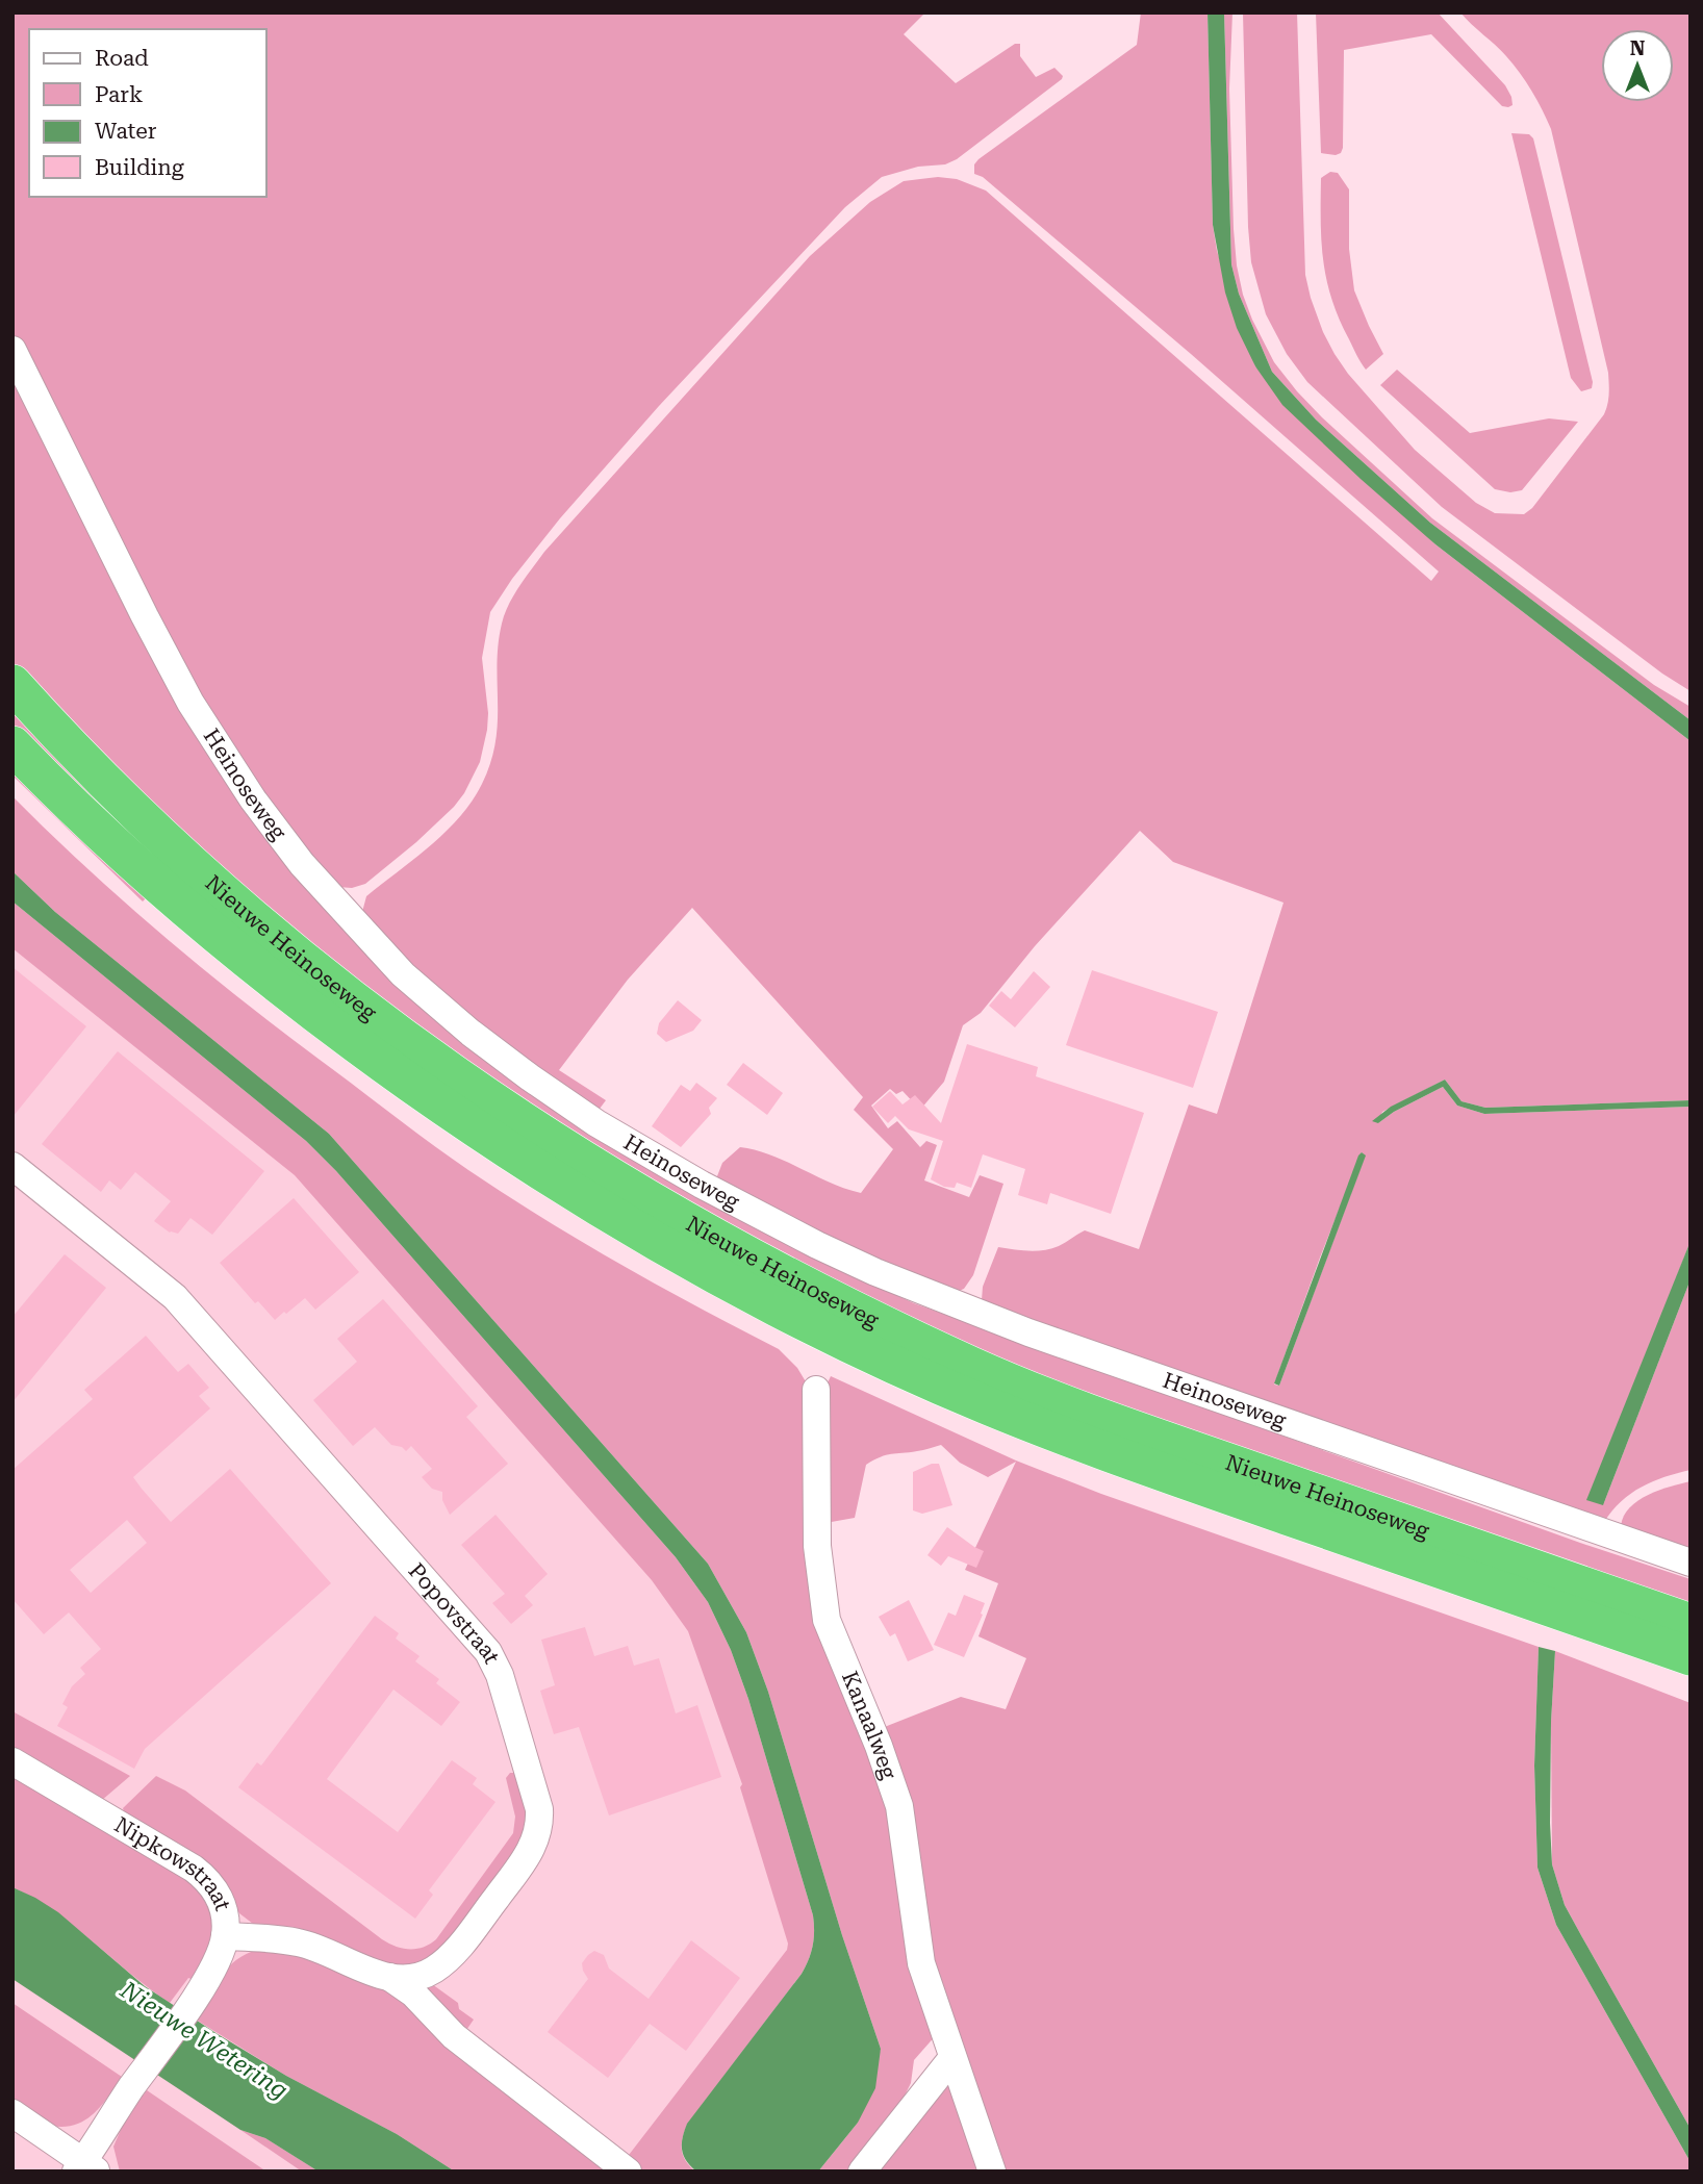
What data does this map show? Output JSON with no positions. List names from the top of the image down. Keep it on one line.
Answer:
{"streets":{"highway":["Nieuwe Heinoseweg"],"street":["Heinoseweg","Popovstraat","Kanaalweg","Nipkowstraat"]},"crossings":[["Popovstraat","Nipkowstraat"]],"water":["Nieuwe Wetering"],"legend":["Road","Park","Water","Building"],"north":"top"}
